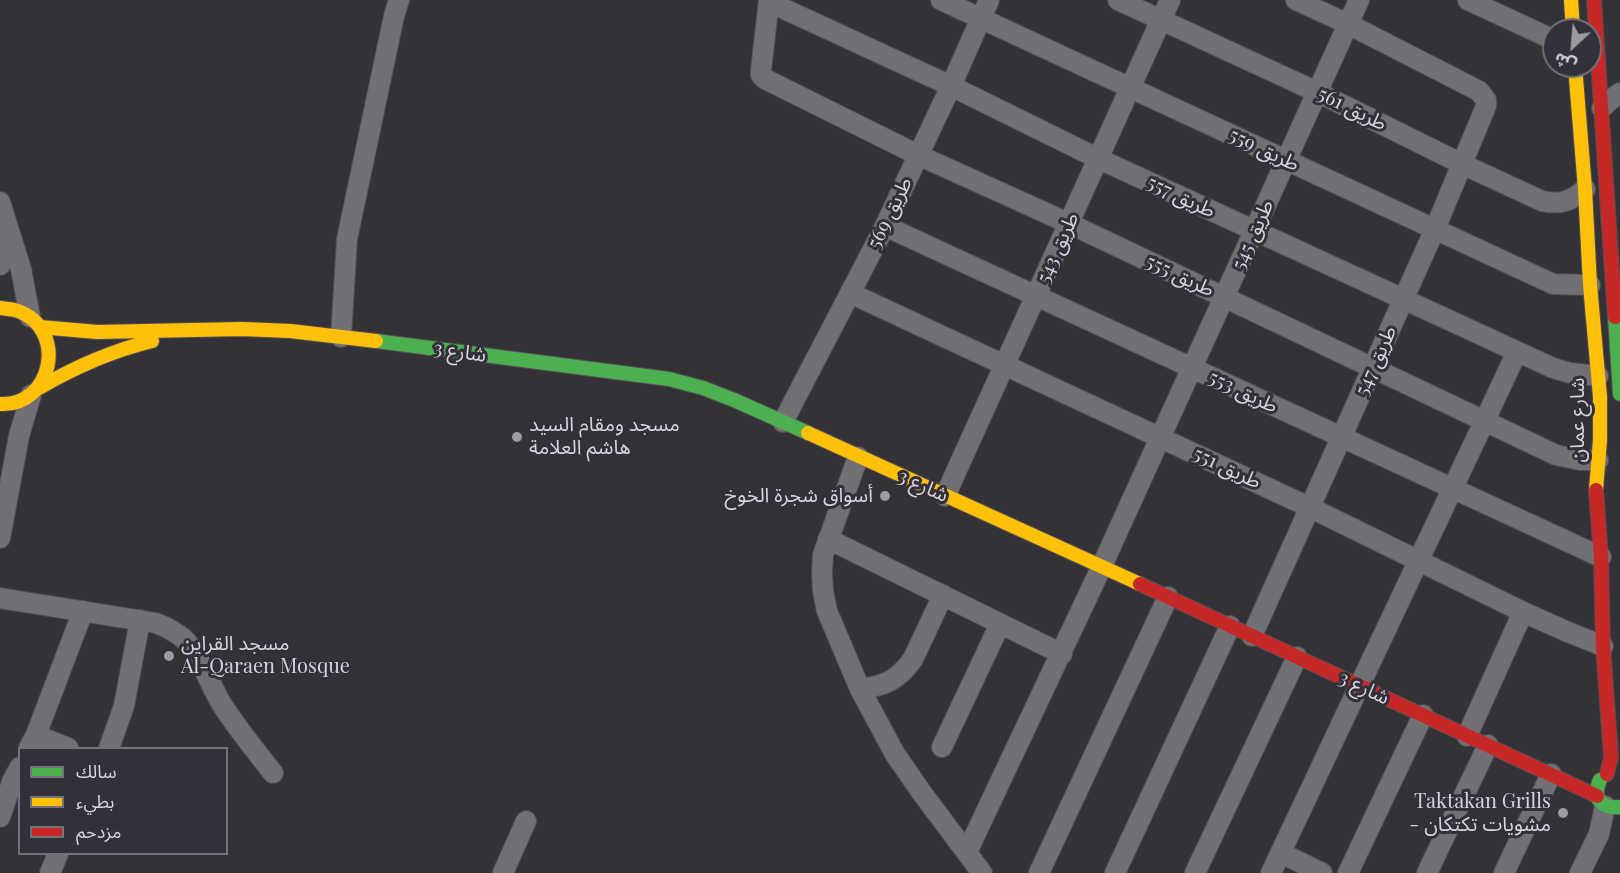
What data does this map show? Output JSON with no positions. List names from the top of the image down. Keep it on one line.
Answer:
{"streets":{"street":["طريق 561","طريق 559","طريق 557","طريق 569","طريق 545","طريق 543","طريق 555","شارع 3","طريق 547","طريق 553","شارع عمان","طريق 551"]},"crossings":[["طريق 561","طريق 545"],["طريق 561","طريق 543"],["طريق 561","طريق 547"],["طريق 561","شارع عمان"],["طريق 559","طريق 569"],["طريق 559","طريق 545"],["طريق 559","طريق 543"],["طريق 559","طريق 547"],["طريق 559","شارع عمان"],["طريق 557","طريق 569"],["طريق 557","طريق 545"],["طريق 557","طريق 543"],["طريق 557","طريق 555"],["طريق 557","طريق 547"],["طريق 557","شارع عمان"],["طريق 569","طريق 555"],["طريق 569","شارع 3"],["طريق 569","طريق 553"],["طريق 569","طريق 551"],["طريق 545","طريق 555"],["طريق 545","شارع 3"],["طريق 545","طريق 547"],["طريق 545","طريق 553"],["طريق 545","طريق 551"],["طريق 543","طريق 555"],["طريق 543","شارع 3"],["طريق 543","طريق 553"],["طريق 543","طريق 551"],["طريق 555","طريق 547"],["طريق 555","شارع عمان"],["شارع 3","طريق 547"],["شارع 3","شارع عمان"],["طريق 547","طريق 553"],["طريق 547","طريق 551"],["طريق 553","شارع عمان"],["شارع عمان","طريق 551"]],"places":["مسجد ومقام السيد هاشم العلامة","أسواق شجرة الخوخ","مسجد القراين Al-Qaraen Mosque","Taktakan Grills - مشويات تكتكان"],"legend":["سالك","بطيء","مزدحم"],"north":"bottom left"}
